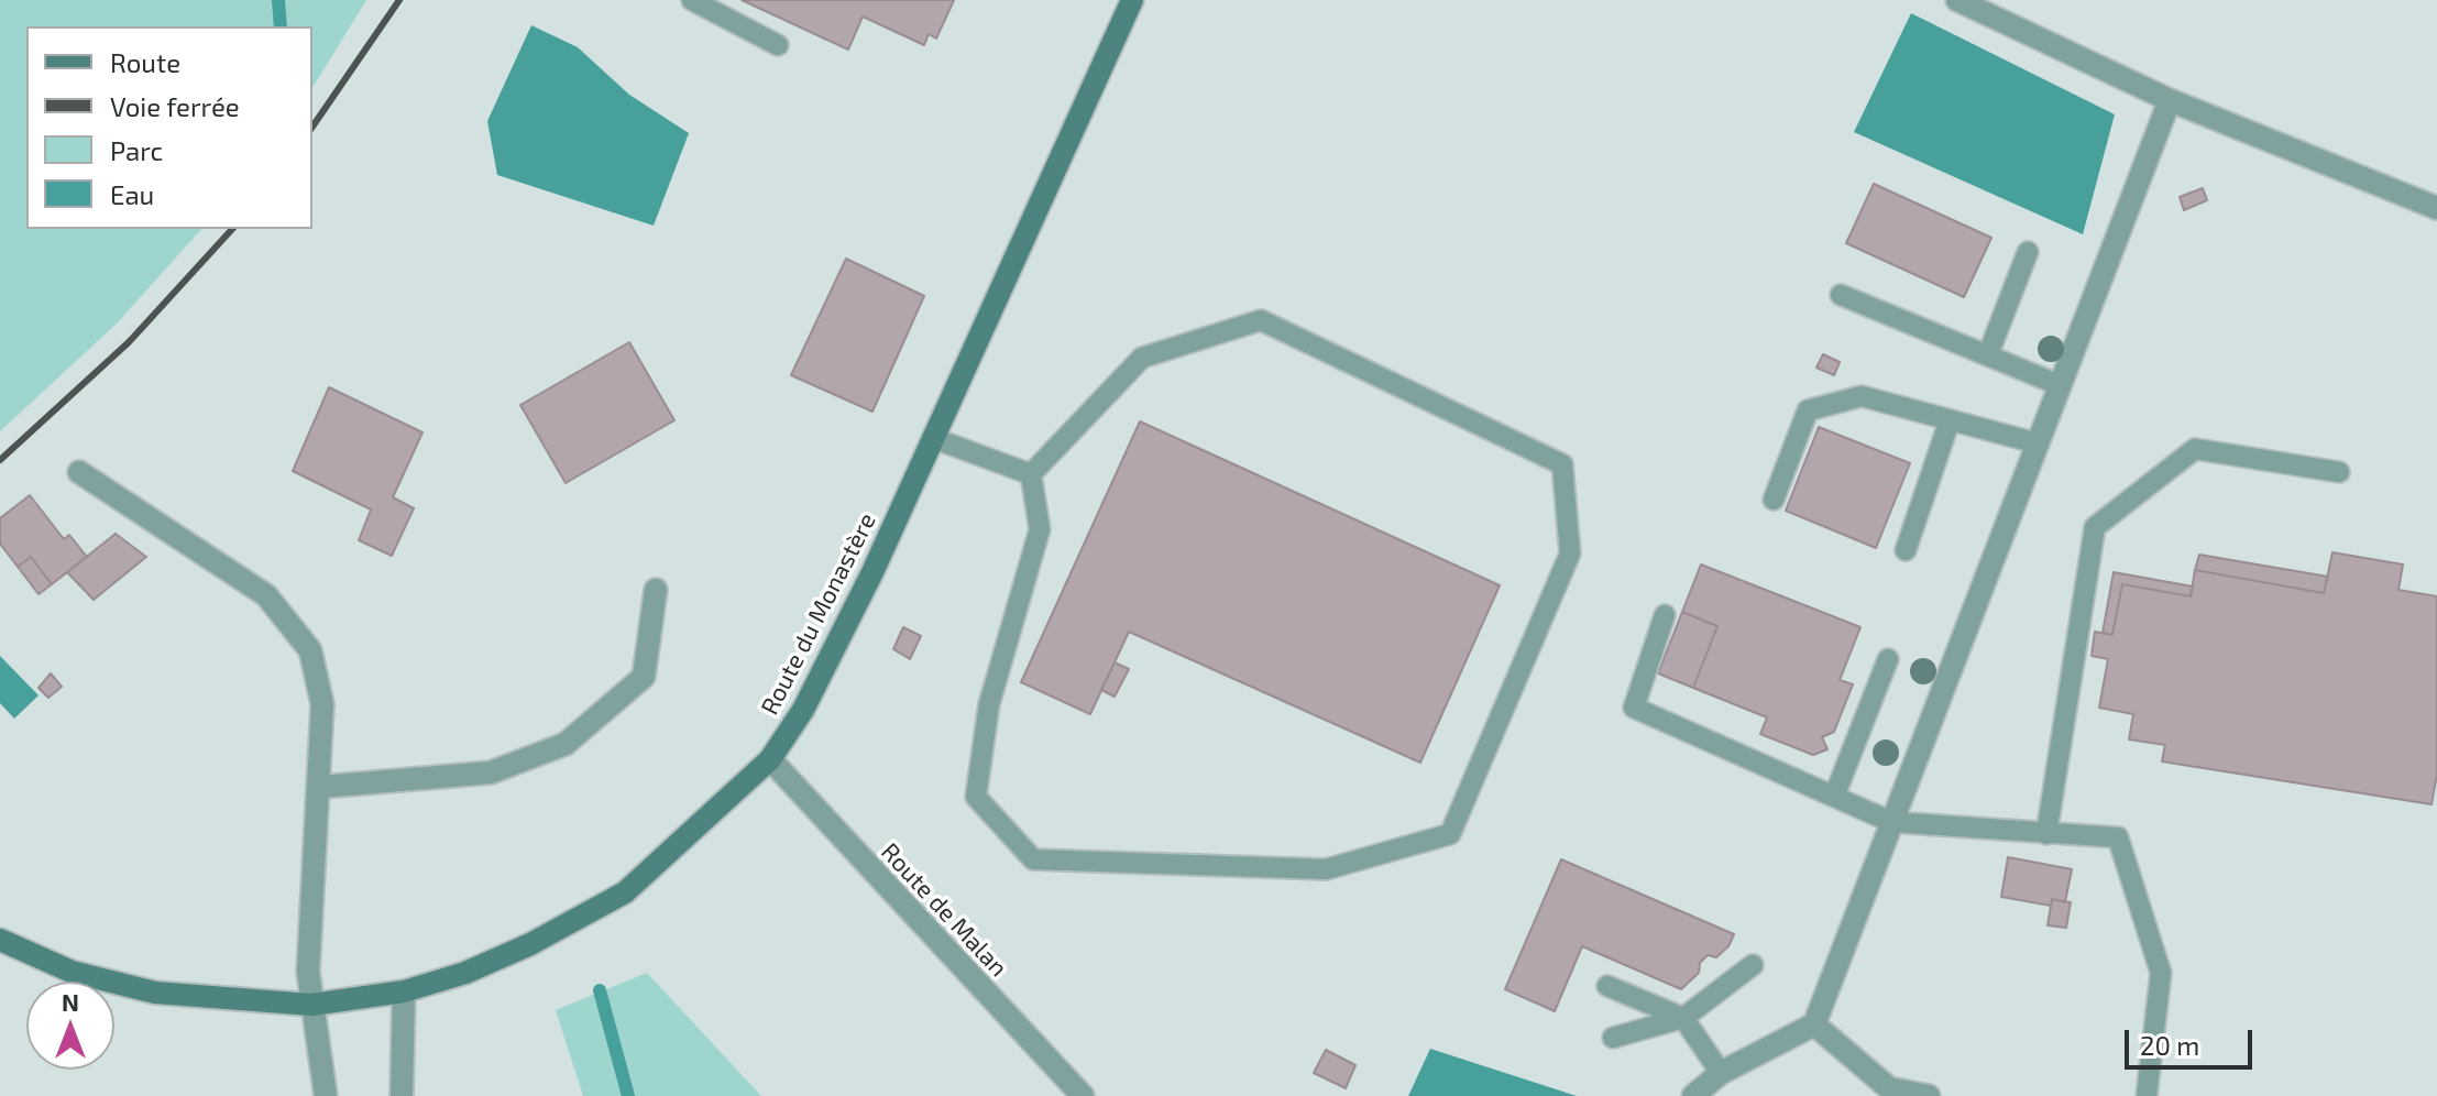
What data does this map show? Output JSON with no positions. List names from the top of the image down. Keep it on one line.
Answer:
{"streets":{"street":["Route du Monastère","Route de Malan"]},"crossings":[["Route du Monastère","Route de Malan"]],"legend":["Route","Voie ferrée","Parc","Eau"],"scale_bar":"20 m","north":"top"}
